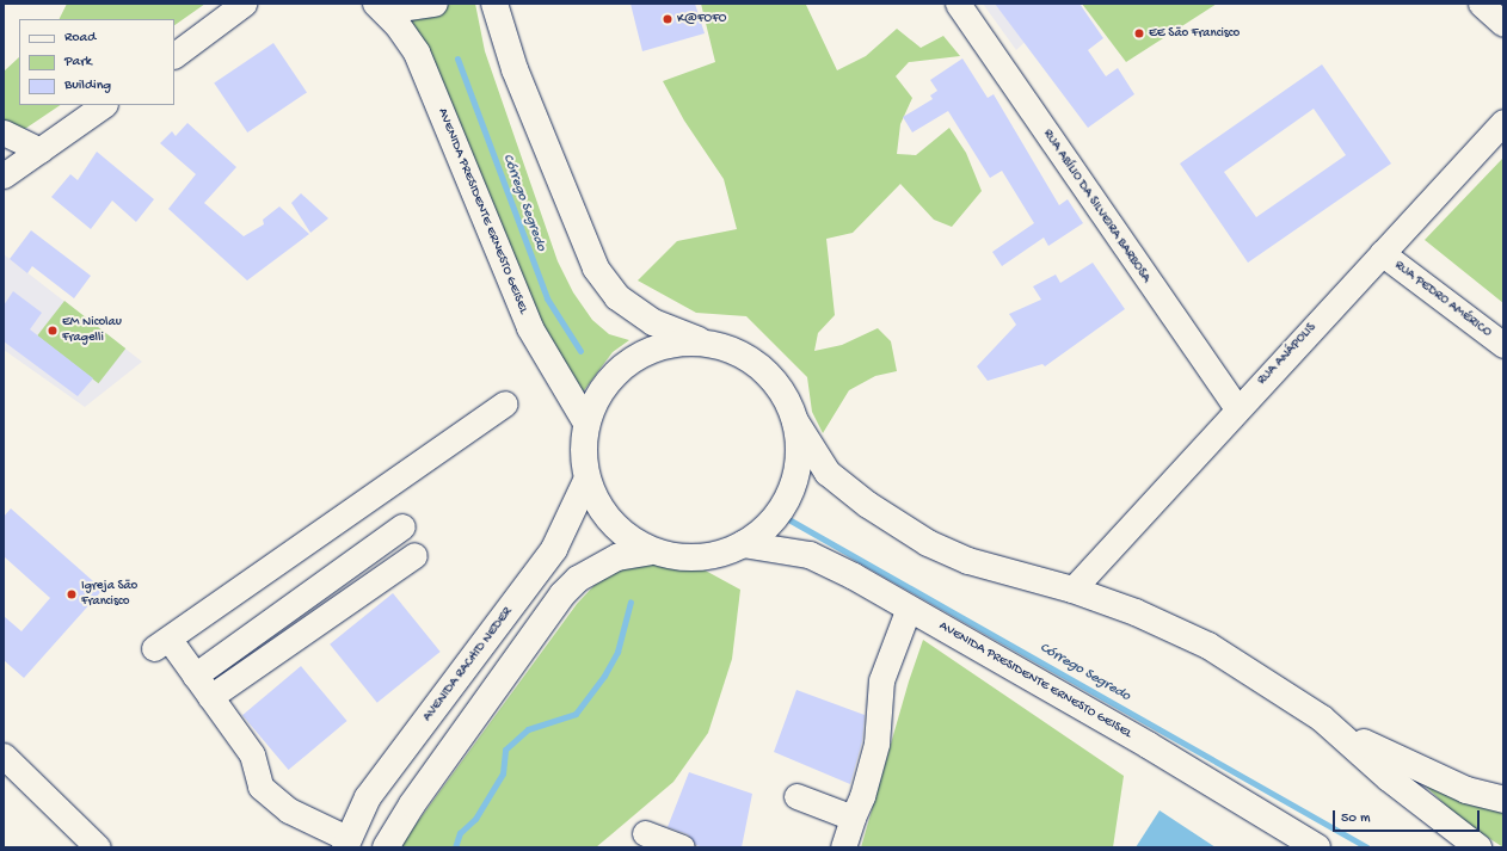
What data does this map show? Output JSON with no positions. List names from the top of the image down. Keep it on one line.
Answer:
{"streets":{"main road":["AVENIDA PRESIDENTE ERNESTO GEISEL","AVENIDA RACHID NEDER"],"street":["RUA ABÍLIO DA SILVEIRA BARBOSA","RUA PEDRO AMÉRICO","RUA ANÁPOLIS"]},"crossings":[["RUA ABÍLIO DA SILVEIRA BARBOSA","RUA ANÁPOLIS"],["RUA PEDRO AMÉRICO","RUA ANÁPOLIS"]],"water":["Córrego Segredo"],"places":["K@FOFO","EE São Francisco","EM Nicolau Fragelli","Igreja São Francisco"],"legend":["Road","Park","Building"],"scale_bar":"50 m"}
